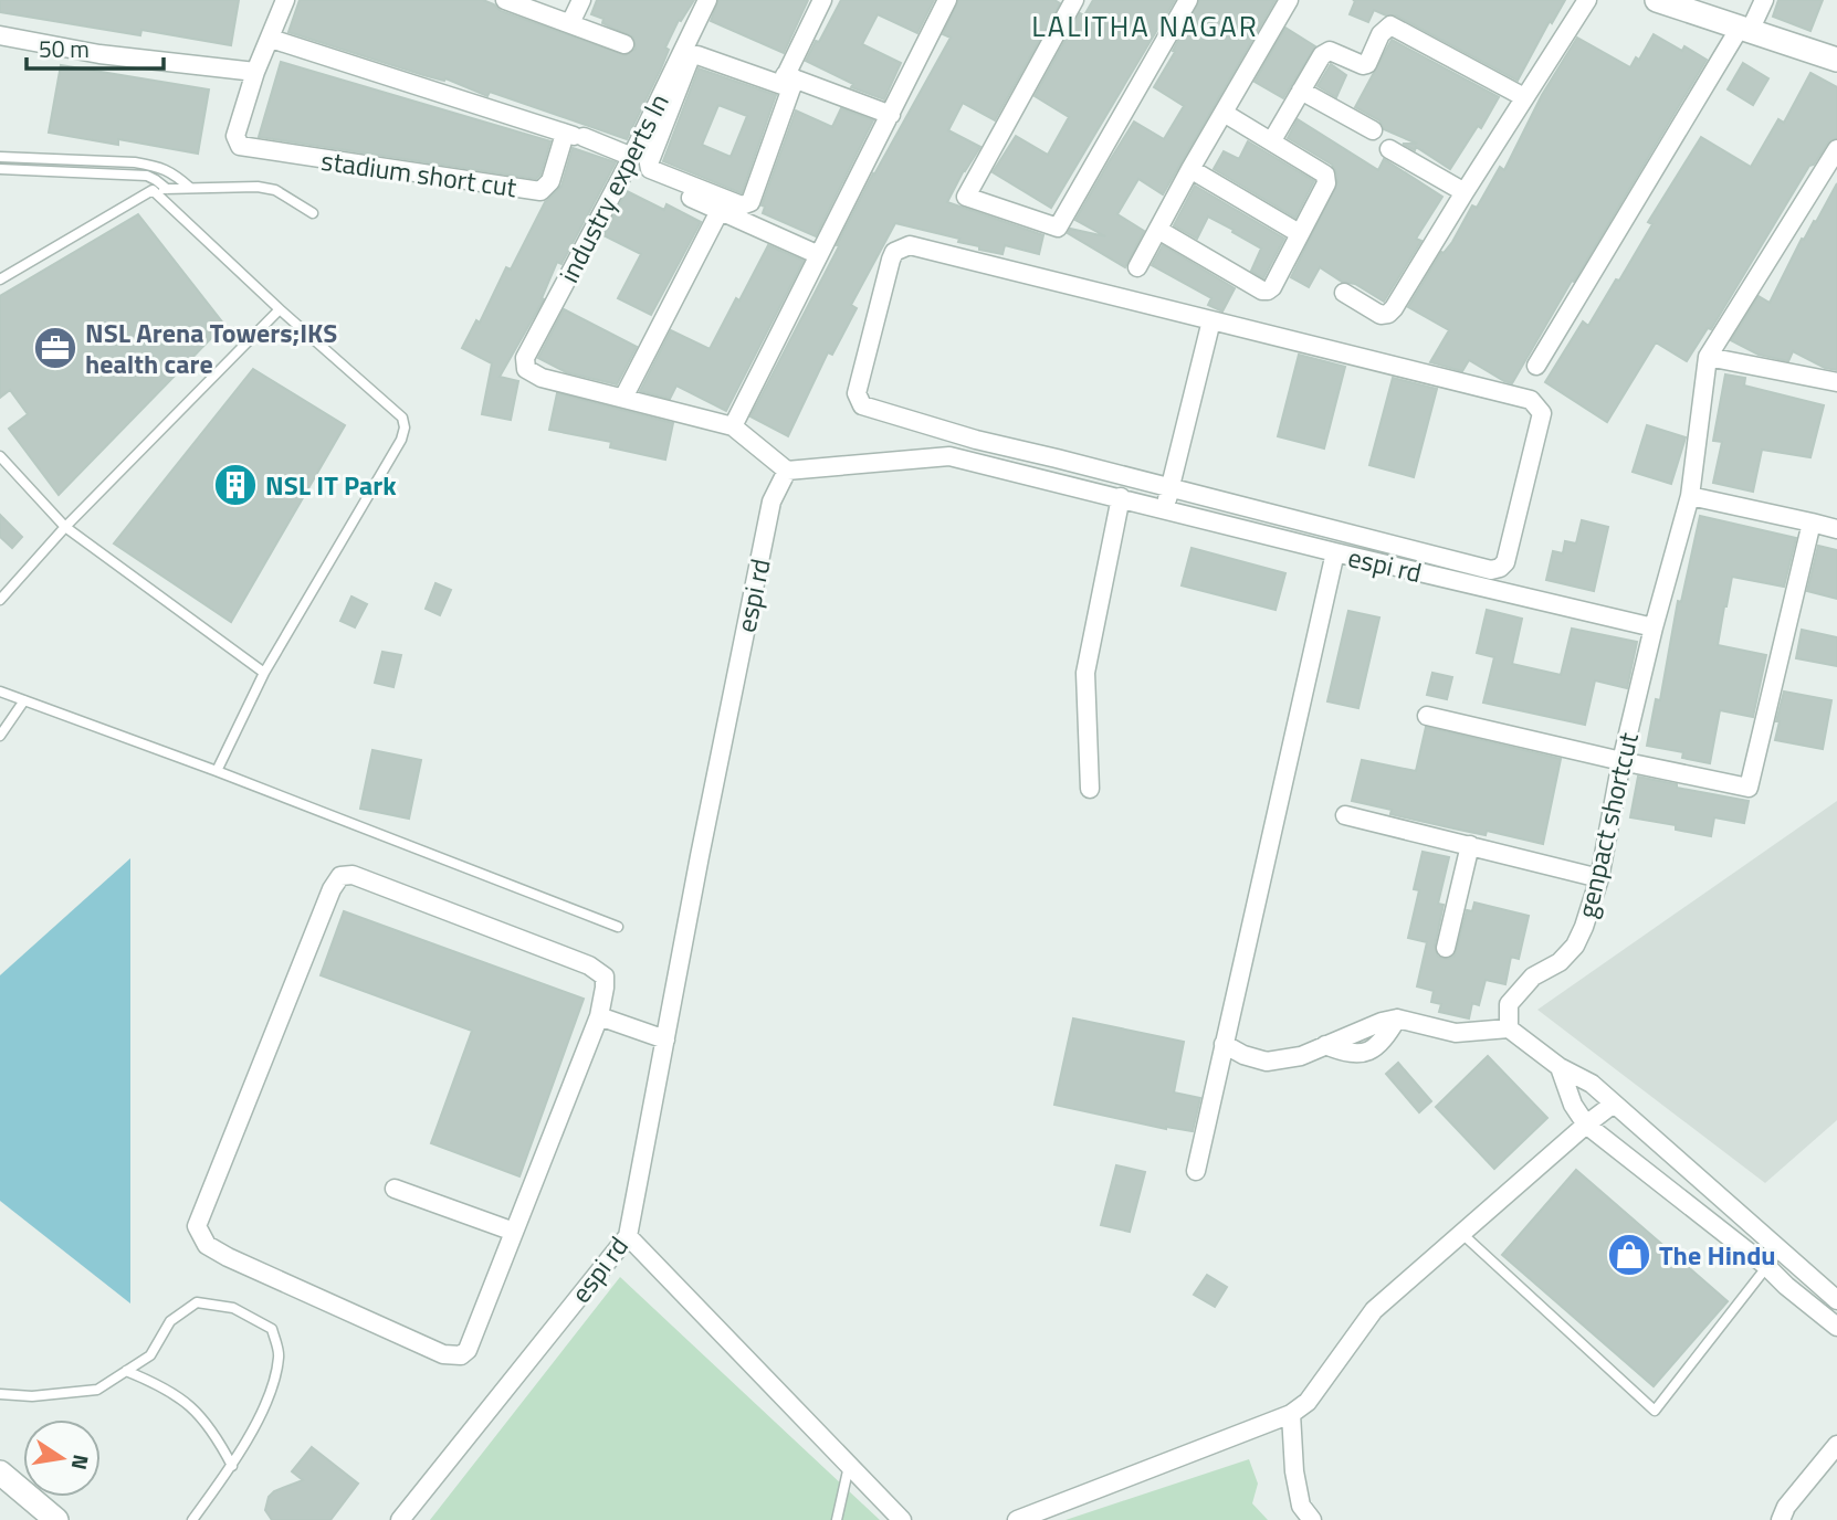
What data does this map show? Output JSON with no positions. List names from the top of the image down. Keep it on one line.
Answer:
{"streets":{"street":["stadium short cut","industry experts ln","espi rd","genpact shortcut"]},"crossings":[["espi rd","genpact shortcut"]],"districts":["LALITHA NAGAR"],"places":{"office":["NSL Arena Towers;IKS health care"],"building":["NSL IT Park"],"shop":["The Hindu"]},"scale_bar":"50 m","north":"right"}
